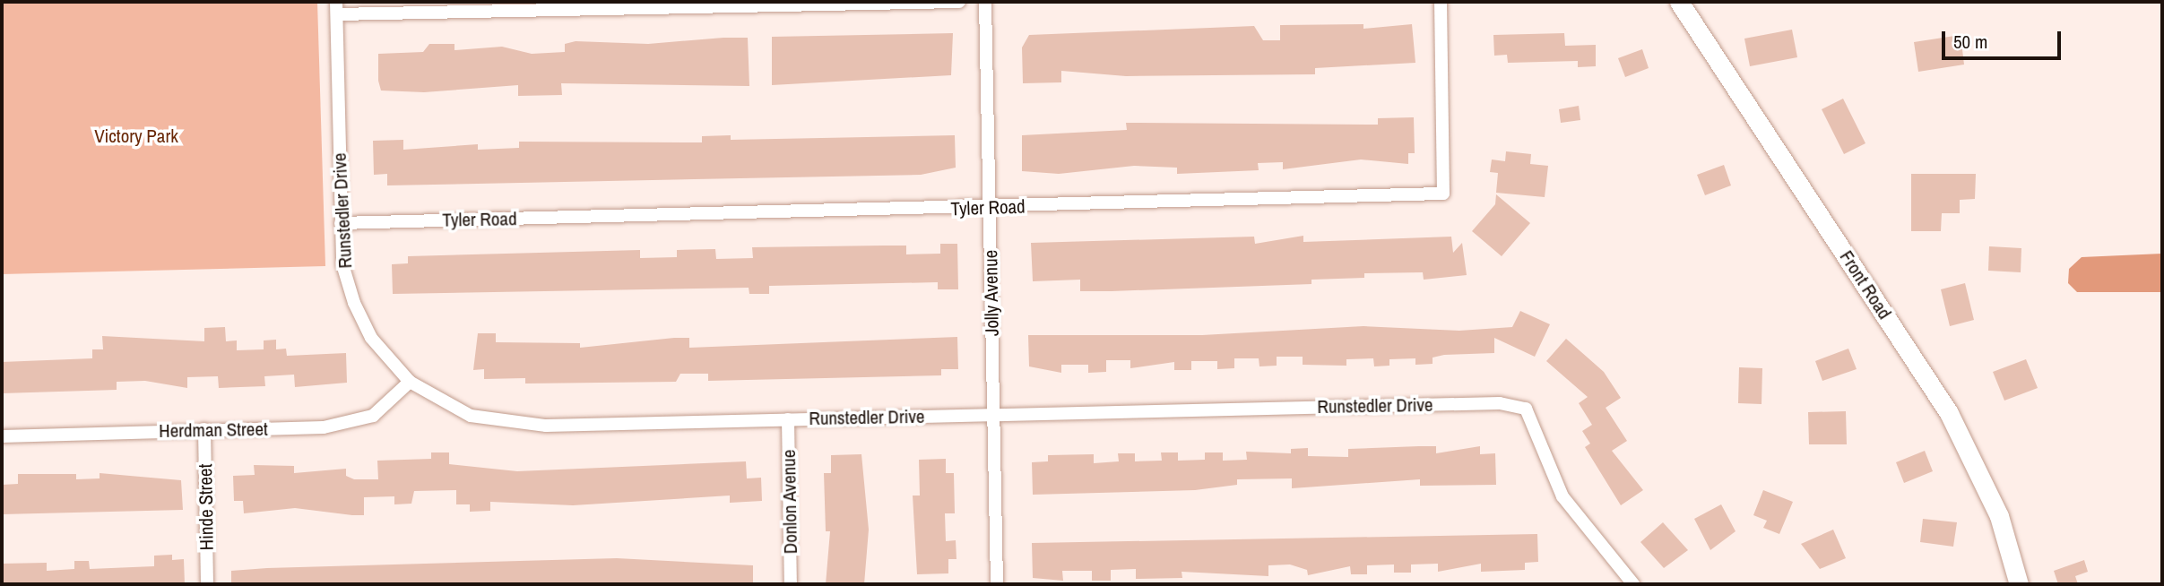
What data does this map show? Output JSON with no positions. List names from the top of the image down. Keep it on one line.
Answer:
{"streets":{"main road":["Front Road"],"street":["Tyler Road","Runstedler Drive","Jolly Avenue","Herdman Street","Donlon Avenue","Hinde Street"]},"crossings":[["Tyler Road","Runstedler Drive"],["Tyler Road","Jolly Avenue"],["Runstedler Drive","Jolly Avenue"],["Runstedler Drive","Herdman Street"],["Runstedler Drive","Donlon Avenue"],["Herdman Street","Hinde Street"]],"parks":["Victory Park"],"scale_bar":"50 m"}
